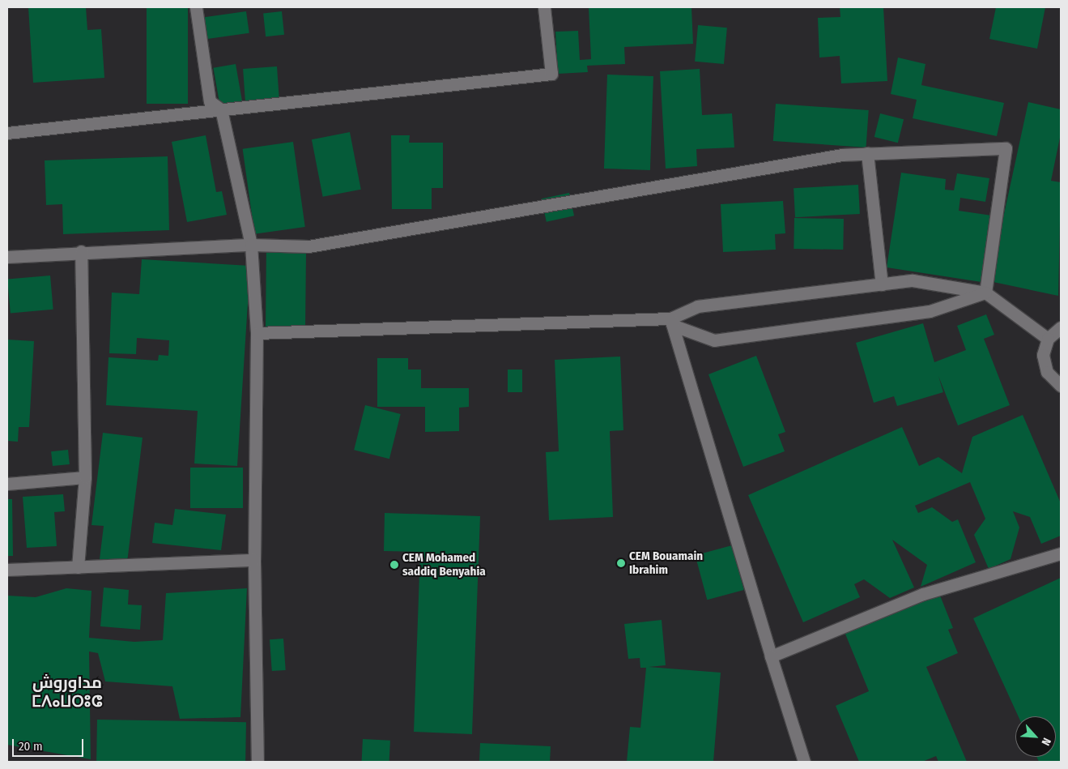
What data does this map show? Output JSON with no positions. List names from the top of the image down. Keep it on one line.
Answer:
{"districts":["مداوروش ⵎⴷⴰⵡⵔⵓⵛ"],"places":["CEM Bouamain Ibrahim","CEM Mohamed saddiq Benyahia"],"scale_bar":"20 m","north":"bottom right"}
